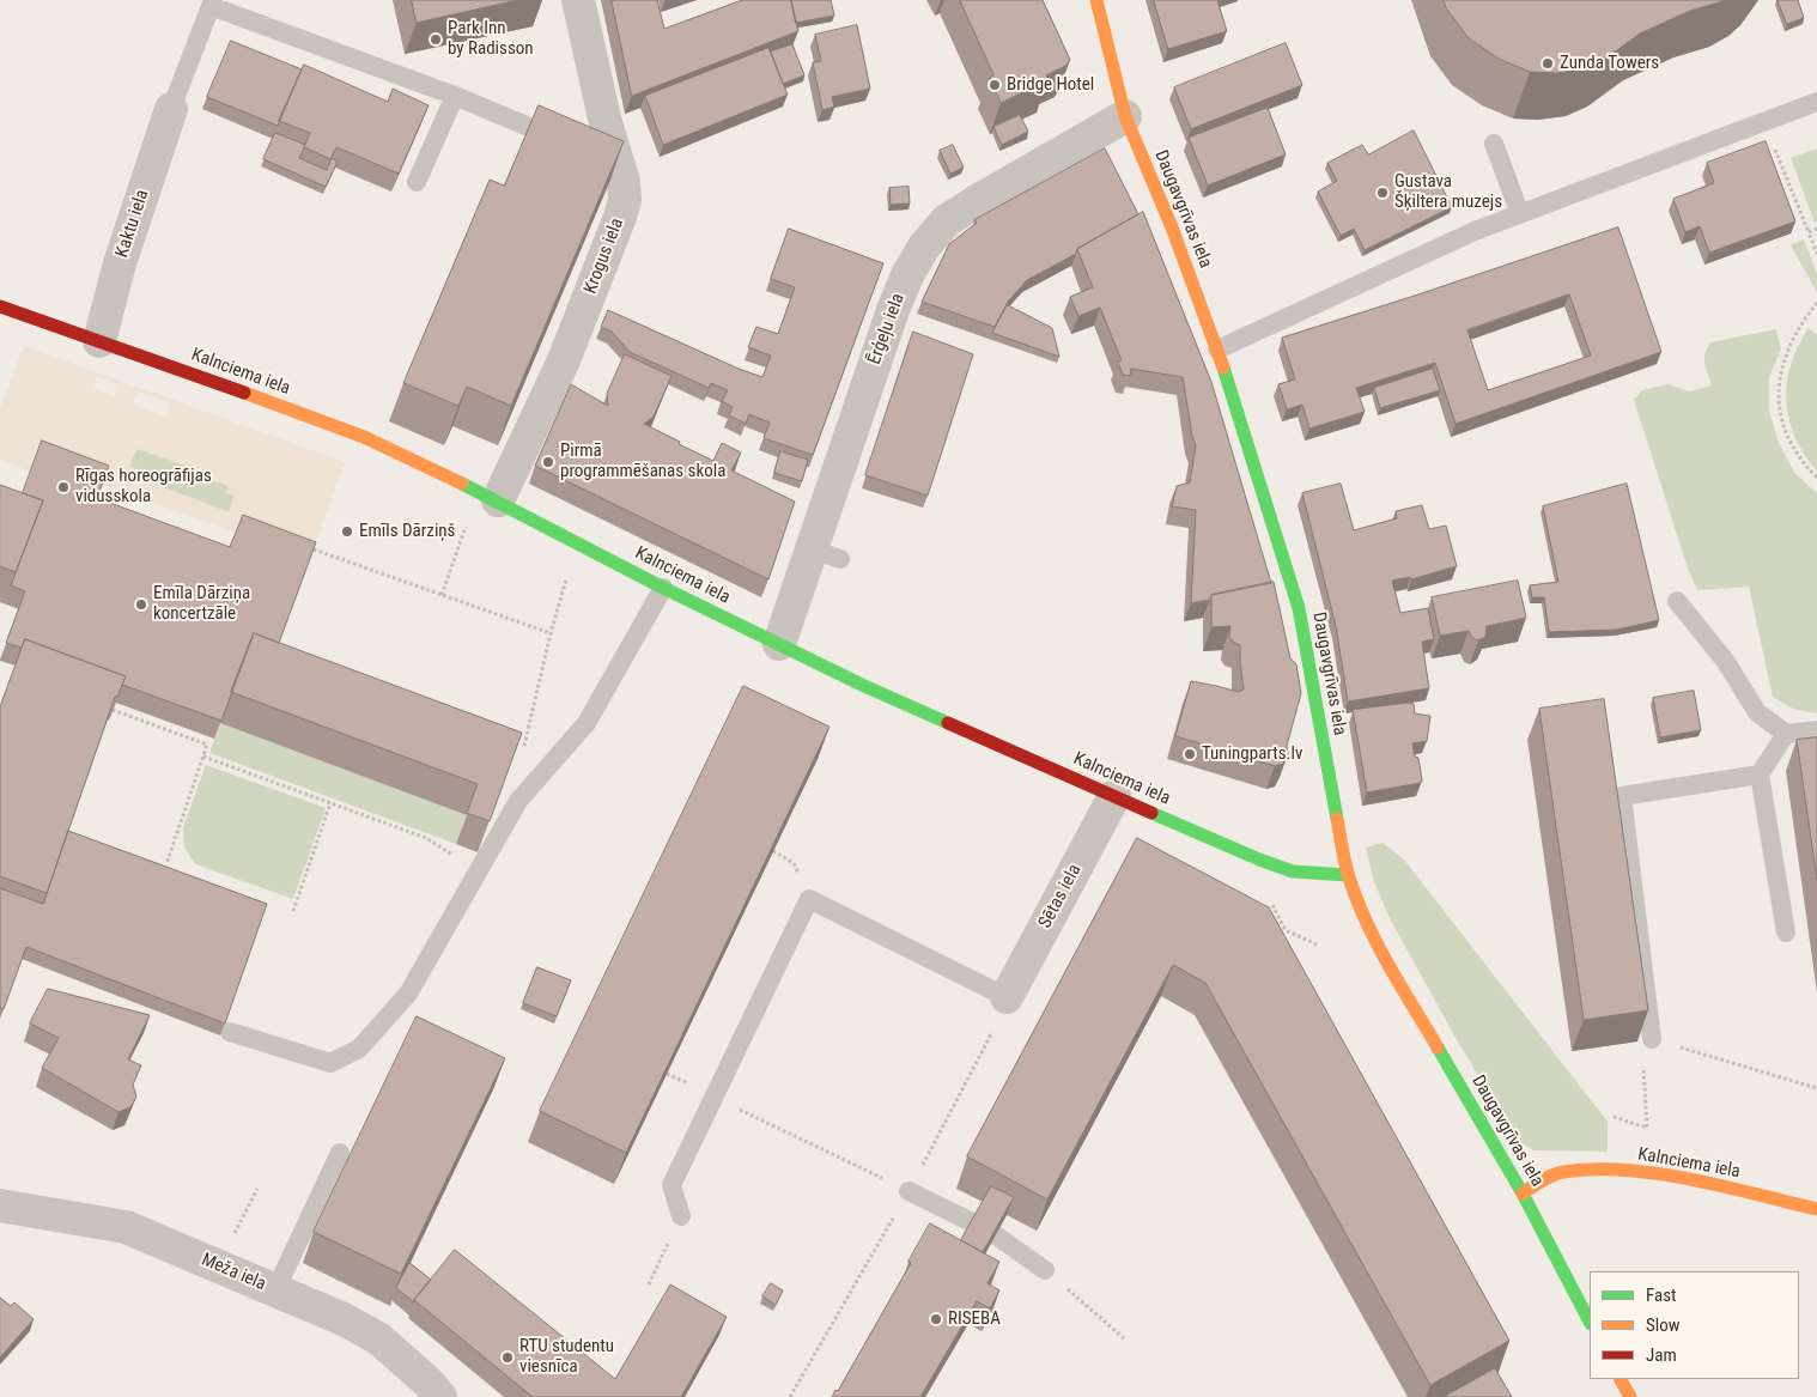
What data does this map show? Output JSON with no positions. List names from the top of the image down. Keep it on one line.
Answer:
{"streets":{"street":["Daugavgrīvas iela","Kaktu iela","Krogus iela","Ērģeļu iela","Kalnciema iela","Sētas iela","Meža iela"]},"crossings":[["Daugavgrīvas iela","Ērģeļu iela"],["Daugavgrīvas iela","Kalnciema iela"],["Kaktu iela","Kalnciema iela"],["Krogus iela","Kalnciema iela"],["Ērģeļu iela","Kalnciema iela"],["Kalnciema iela","Sētas iela"]],"places":["Park Inn by Radisson","Zunda Towers","Bridge Hotel","Gustava Šķiltera muzejs","Pirmā programmēšanas skola","Rīgas horeogrāfijas vidusskola","Emīls Dārziņš","Emīla Dārziņa koncertzāle","Tuningparts.lv","RISEBA","RTU studentu viesnīca"],"legend":["Fast","Slow","Jam"]}
